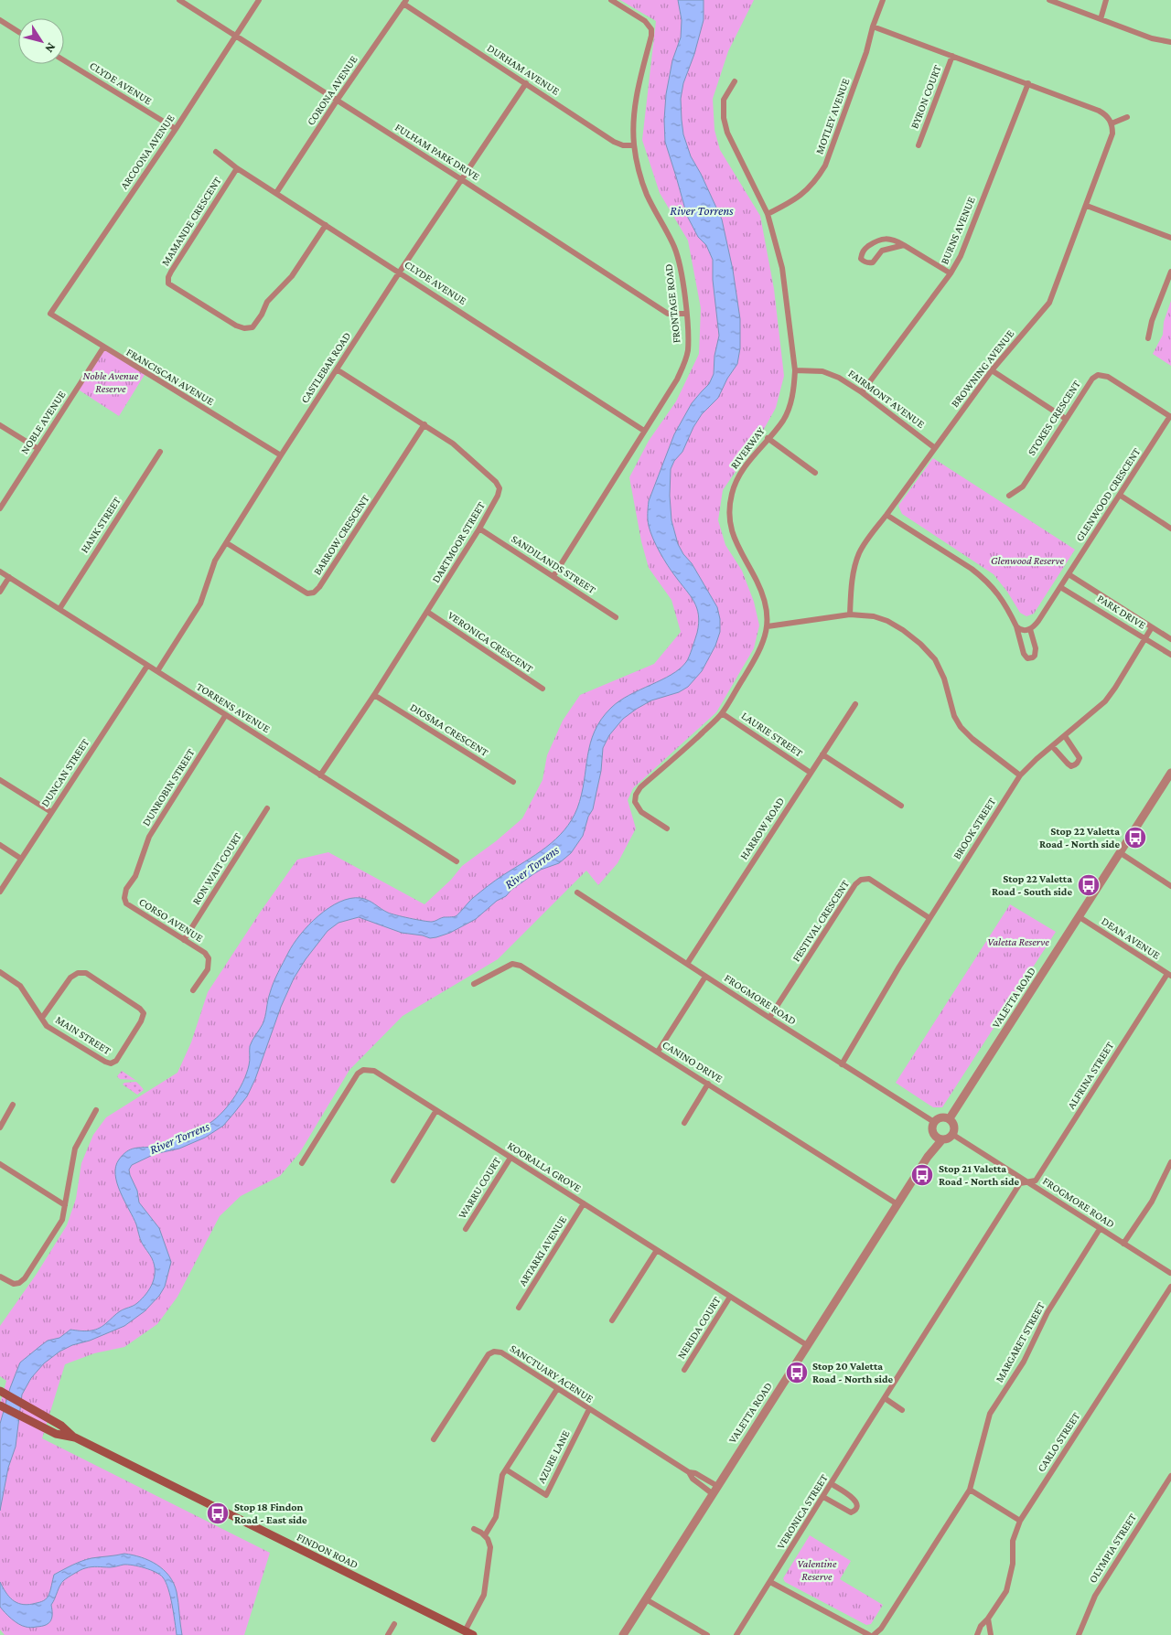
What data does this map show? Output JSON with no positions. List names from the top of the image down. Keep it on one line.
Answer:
{"streets":{"main road":["FINDON ROAD"],"street":["DURHAM AVENUE","CLYDE AVENUE","CORONA AVENUE","BYRON COURT","MOTLEY AVENUE","ARCOONA AVENUE","FULHAM PARK DRIVE","MAMANDE CRESCENT","BURNS AVENUE","FRONTAGE ROAD","CASTLEBAR ROAD","BROWNING AVENUE","FRANCISCAN AVENUE","FAIRMONT AVENUE","STOKES CRESCENT","NOBLE AVENUE","RIVERWAY","GLENWOOD CRESCENT","HANK STREET","BARROW CRESCENT","DARTMOOR STREET","SANDILANDS STREET","PARK DRIVE","VERONICA CRESCENT","TORRENS AVENUE","DIOSMA CRESCENT","LAURIE STREET","DUNCAN STREET","DUNROBIN STREET","HARROW ROAD","BROOK STREET","RON WAIT COURT","CORSO AVENUE","FESTIVAL CRESCENT","DEAN AVENUE","VALETTA ROAD","FROGMORE ROAD","MAIN STREET","CANINO DRIVE","ALFRINA STREET","KOORALLA GROVE","WARRU COURT","ARTARKI AVENUE","NERIDA COURT","MARGARET STREET","SANCTUARY ACENUE","CARLO STREET","AZURE LANE","VERONICA STREET","OLYMPIA STREET"]},"crossings":[["DURHAM AVENUE","CORONA AVENUE"],["DURHAM AVENUE","FRONTAGE ROAD"],["DURHAM AVENUE","CASTLEBAR ROAD"],["CLYDE AVENUE","CORONA AVENUE"],["CLYDE AVENUE","ARCOONA AVENUE"],["CLYDE AVENUE","MAMANDE CRESCENT"],["CLYDE AVENUE","FRONTAGE ROAD"],["CLYDE AVENUE","CASTLEBAR ROAD"],["CORONA AVENUE","FULHAM PARK DRIVE"],["MOTLEY AVENUE","RIVERWAY"],["ARCOONA AVENUE","FULHAM PARK DRIVE"],["ARCOONA AVENUE","FRANCISCAN AVENUE"],["FULHAM PARK DRIVE","FRONTAGE ROAD"],["FULHAM PARK DRIVE","CASTLEBAR ROAD"],["BURNS AVENUE","FAIRMONT AVENUE"],["FRONTAGE ROAD","SANDILANDS STREET"],["CASTLEBAR ROAD","FRANCISCAN AVENUE"],["CASTLEBAR ROAD","BARROW CRESCENT"],["CASTLEBAR ROAD","DARTMOOR STREET"],["CASTLEBAR ROAD","TORRENS AVENUE"],["BROWNING AVENUE","FAIRMONT AVENUE"],["FRANCISCAN AVENUE","NOBLE AVENUE"],["FAIRMONT AVENUE","RIVERWAY"],["STOKES CRESCENT","GLENWOOD CRESCENT"],["RIVERWAY","LAURIE STREET"],["GLENWOOD CRESCENT","PARK DRIVE"],["HANK STREET","TORRENS AVENUE"],["BARROW CRESCENT","DARTMOOR STREET"],["DARTMOOR STREET","SANDILANDS STREET"],["DARTMOOR STREET","VERONICA CRESCENT"],["DARTMOOR STREET","TORRENS AVENUE"],["DARTMOOR STREET","DIOSMA CRESCENT"],["PARK DRIVE","BROOK STREET"],["TORRENS AVENUE","DUNCAN STREET"],["TORRENS AVENUE","DUNROBIN STREET"],["LAURIE STREET","HARROW ROAD"],["DUNROBIN STREET","CORSO AVENUE"],["HARROW ROAD","FROGMORE ROAD"],["BROOK STREET","FESTIVAL CRESCENT"],["BROOK STREET","FROGMORE ROAD"],["RON WAIT COURT","CORSO AVENUE"],["FESTIVAL CRESCENT","FROGMORE ROAD"],["DEAN AVENUE","VALETTA ROAD"],["DEAN AVENUE","ALFRINA STREET"],["VALETTA ROAD","FROGMORE ROAD"],["VALETTA ROAD","CANINO DRIVE"],["VALETTA ROAD","KOORALLA GROVE"],["VALETTA ROAD","SANCTUARY ACENUE"],["FROGMORE ROAD","ALFRINA STREET"],["FROGMORE ROAD","MARGARET STREET"],["FROGMORE ROAD","VERONICA STREET"],["ALFRINA STREET","VERONICA STREET"],["KOORALLA GROVE","WARRU COURT"],["KOORALLA GROVE","ARTARKI AVENUE"],["KOORALLA GROVE","NERIDA COURT"],["SANCTUARY ACENUE","AZURE LANE"]],"water":["River Torrens"],"parks":["Noble Avenue Reserve","Glenwood Reserve","Valetta Reserve","Valentine Reserve"],"places":{"bus stop":["Stop 22 Valetta Road - North side","Stop 22 Valetta Road - South side","Stop 21 Valetta Road - North side","Stop 20 Valetta Road - North side","Stop 18 Findon Road - East side"]},"north":"bottom right"}
